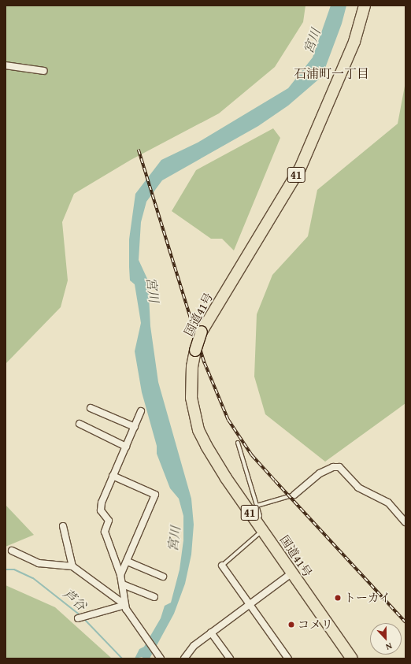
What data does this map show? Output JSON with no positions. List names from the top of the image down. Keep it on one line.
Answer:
{"streets":{"highway":["41","国道41号"]},"districts":["石浦町一丁目"],"water":["宮川","芦谷"],"places":["トーカイ","コメリ"],"north":"bottom"}
